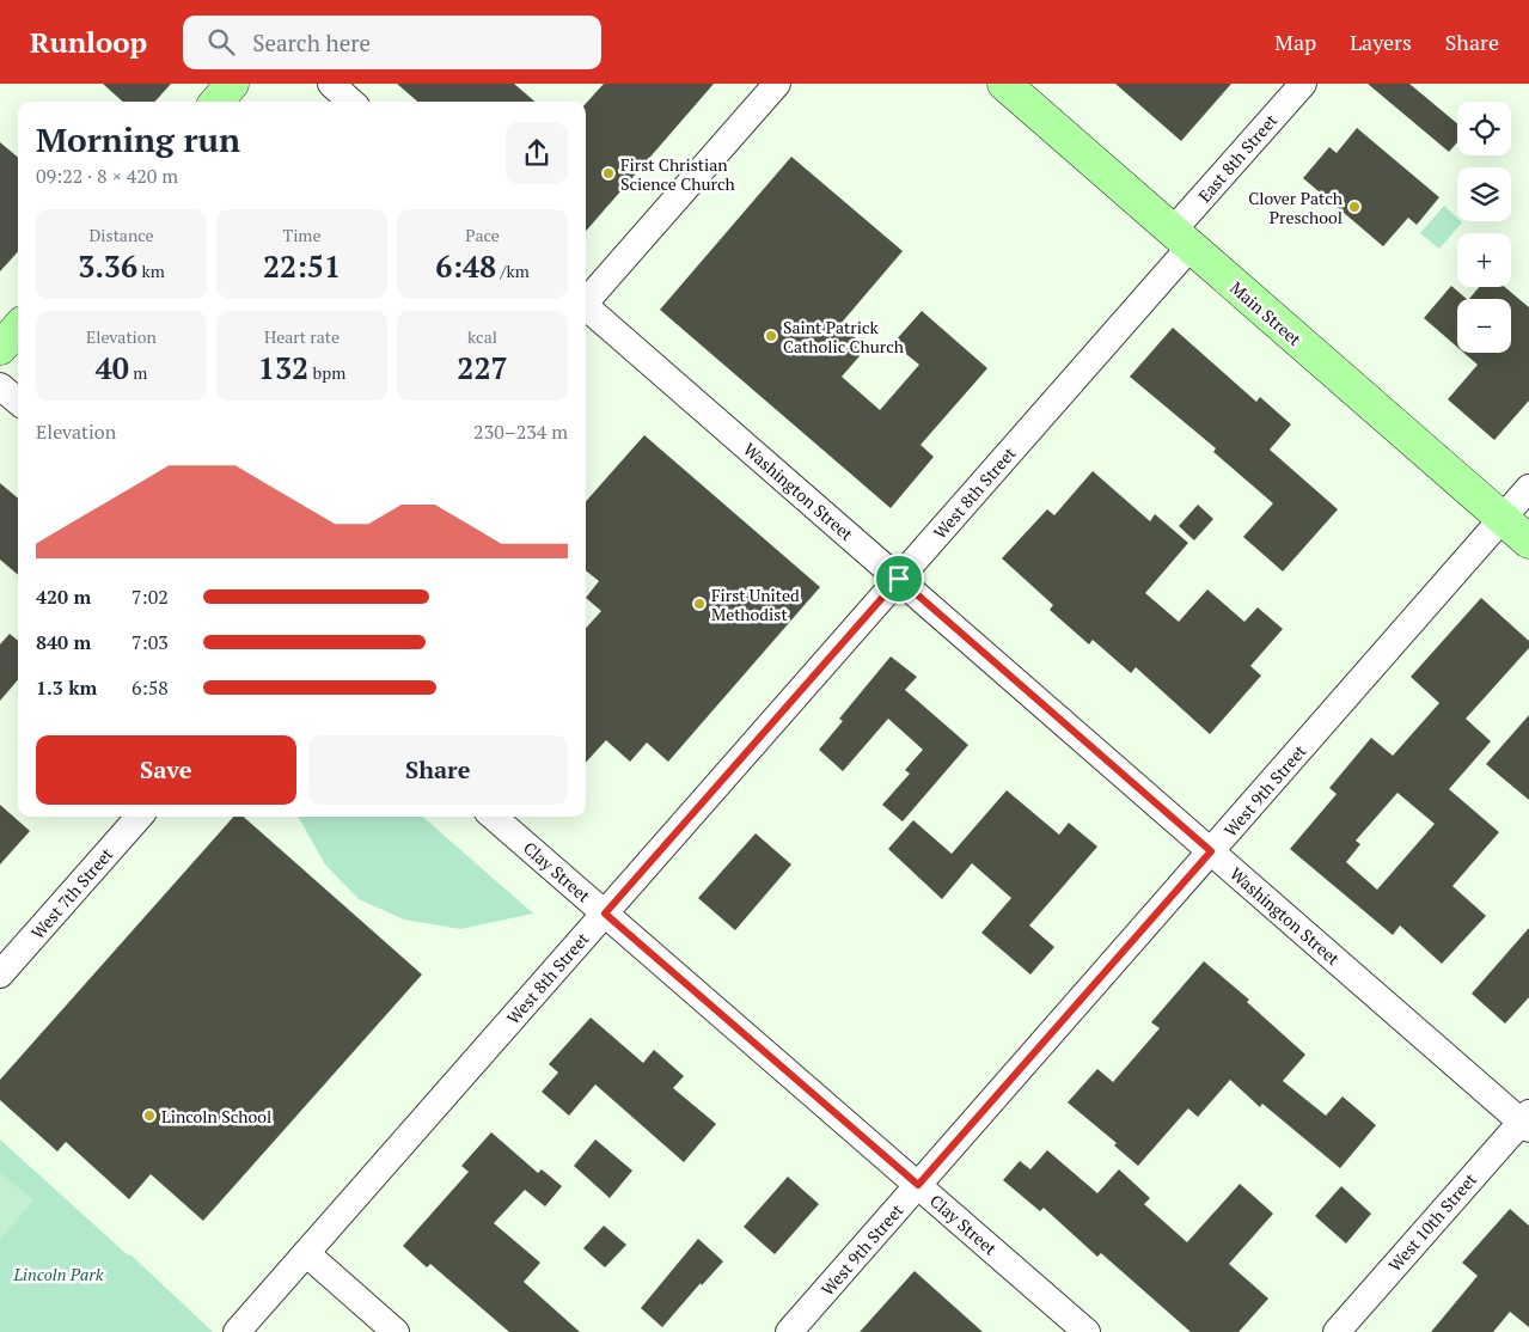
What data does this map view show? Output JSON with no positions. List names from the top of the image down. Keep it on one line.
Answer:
{"streets":{"main road":["Main Street"],"street":["East 8th Street","Washington Street","West 8th Street","West 9th Street","Clay Street","West 7th Street","West 10th Street"]},"crossings":[["East 8th Street","Main Street"],["East 8th Street","West 8th Street"],["Main Street","West 8th Street"],["Main Street","West 9th Street"],["Washington Street","West 8th Street"],["Washington Street","West 9th Street"],["Washington Street","West 10th Street"],["West 8th Street","Clay Street"],["West 9th Street","Clay Street"]],"parks":["Lincoln Park"],"places":["First Christian Science Church","Clover Patch Preschool","Saint Patrick Catholic Church","First United Methodist","Lincoln School"],"page":{"header":"Runloop","search":"Search here","nav":["Map","Layers","Share"],"map_buttons":["+","−"],"heading":["Morning run","09:22 · 8 × 420 m"],"stats":[["Distance","3.36 km"],["Time","22:51"],["Pace","6:48 /km"],["Elevation","40 m"],["Heart rate","132 bpm"],["kcal","227"]],"chart":["Elevation","230–234 m"],"list":[{"name":"420 m","note":"7:02"},{"name":"840 m","note":"7:03"},{"name":"1.3 km","note":"6:58"}],"buttons":["Save","Share"]}}
